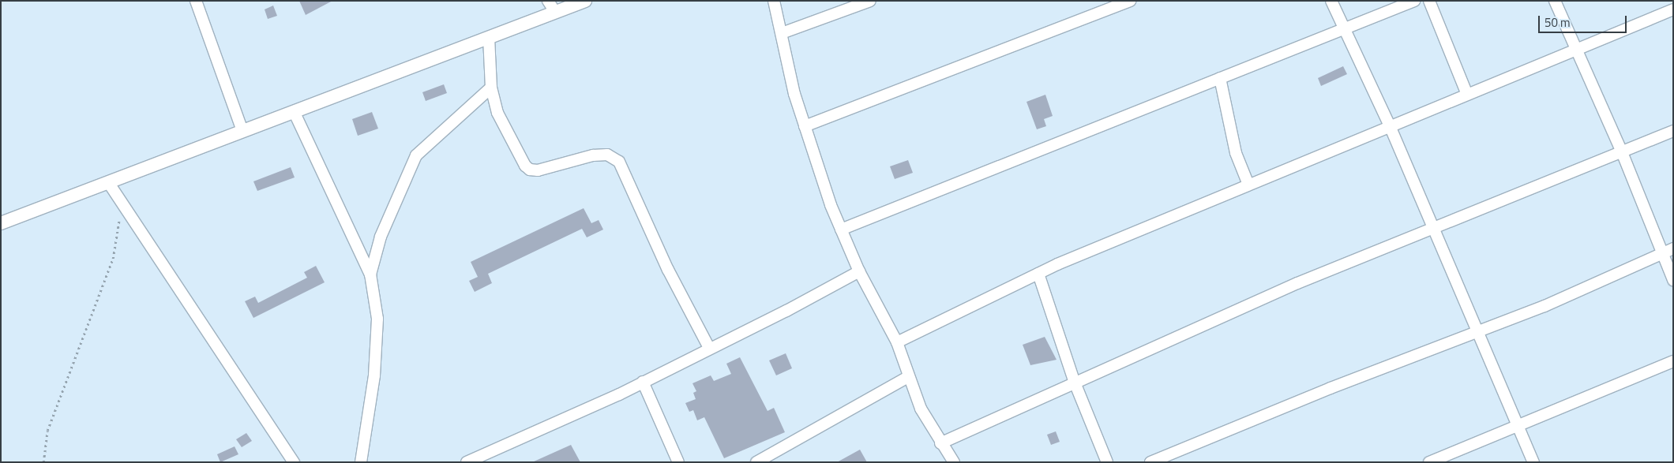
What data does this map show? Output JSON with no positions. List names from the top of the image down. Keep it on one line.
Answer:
{"scale_bar":"50 m"}
